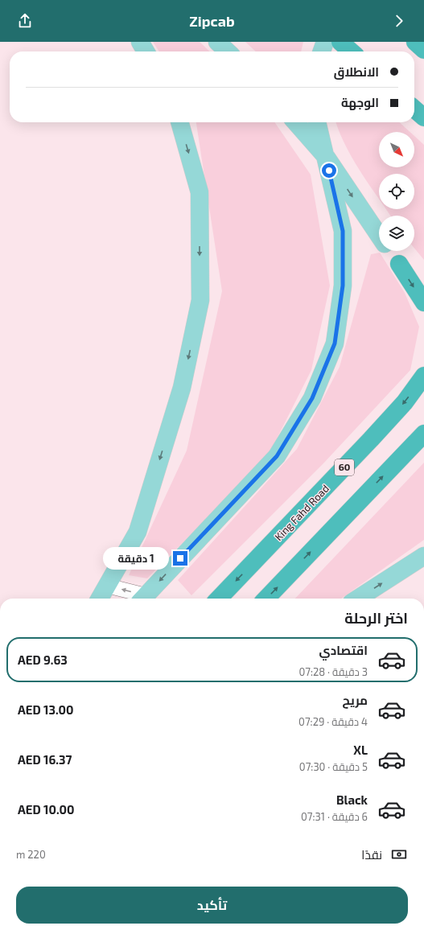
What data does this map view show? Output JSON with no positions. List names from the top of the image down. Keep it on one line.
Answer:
{"streets":{"highway":["60","King Fahd Road"]},"north":"bottom right","page":{"header":"Zipcab","banner":["الانطلاق","الوجهة"],"bubble":"1 دقيقة","heading":"اختر الرحلة","list":[{"name":"اقتصادي","note":"3 دقيقة · 07:28","value":"AED 9.63"},{"name":"مريح","note":"4 دقيقة · 07:29","value":"AED 13.00"},{"name":"XL","note":"5 دقيقة · 07:30","value":"AED 16.37"},{"name":"Black","note":"6 دقيقة · 07:31","value":"AED 10.00"}],"pay":["نقدًا","220 m"],"buttons":"تأكيد"}}
